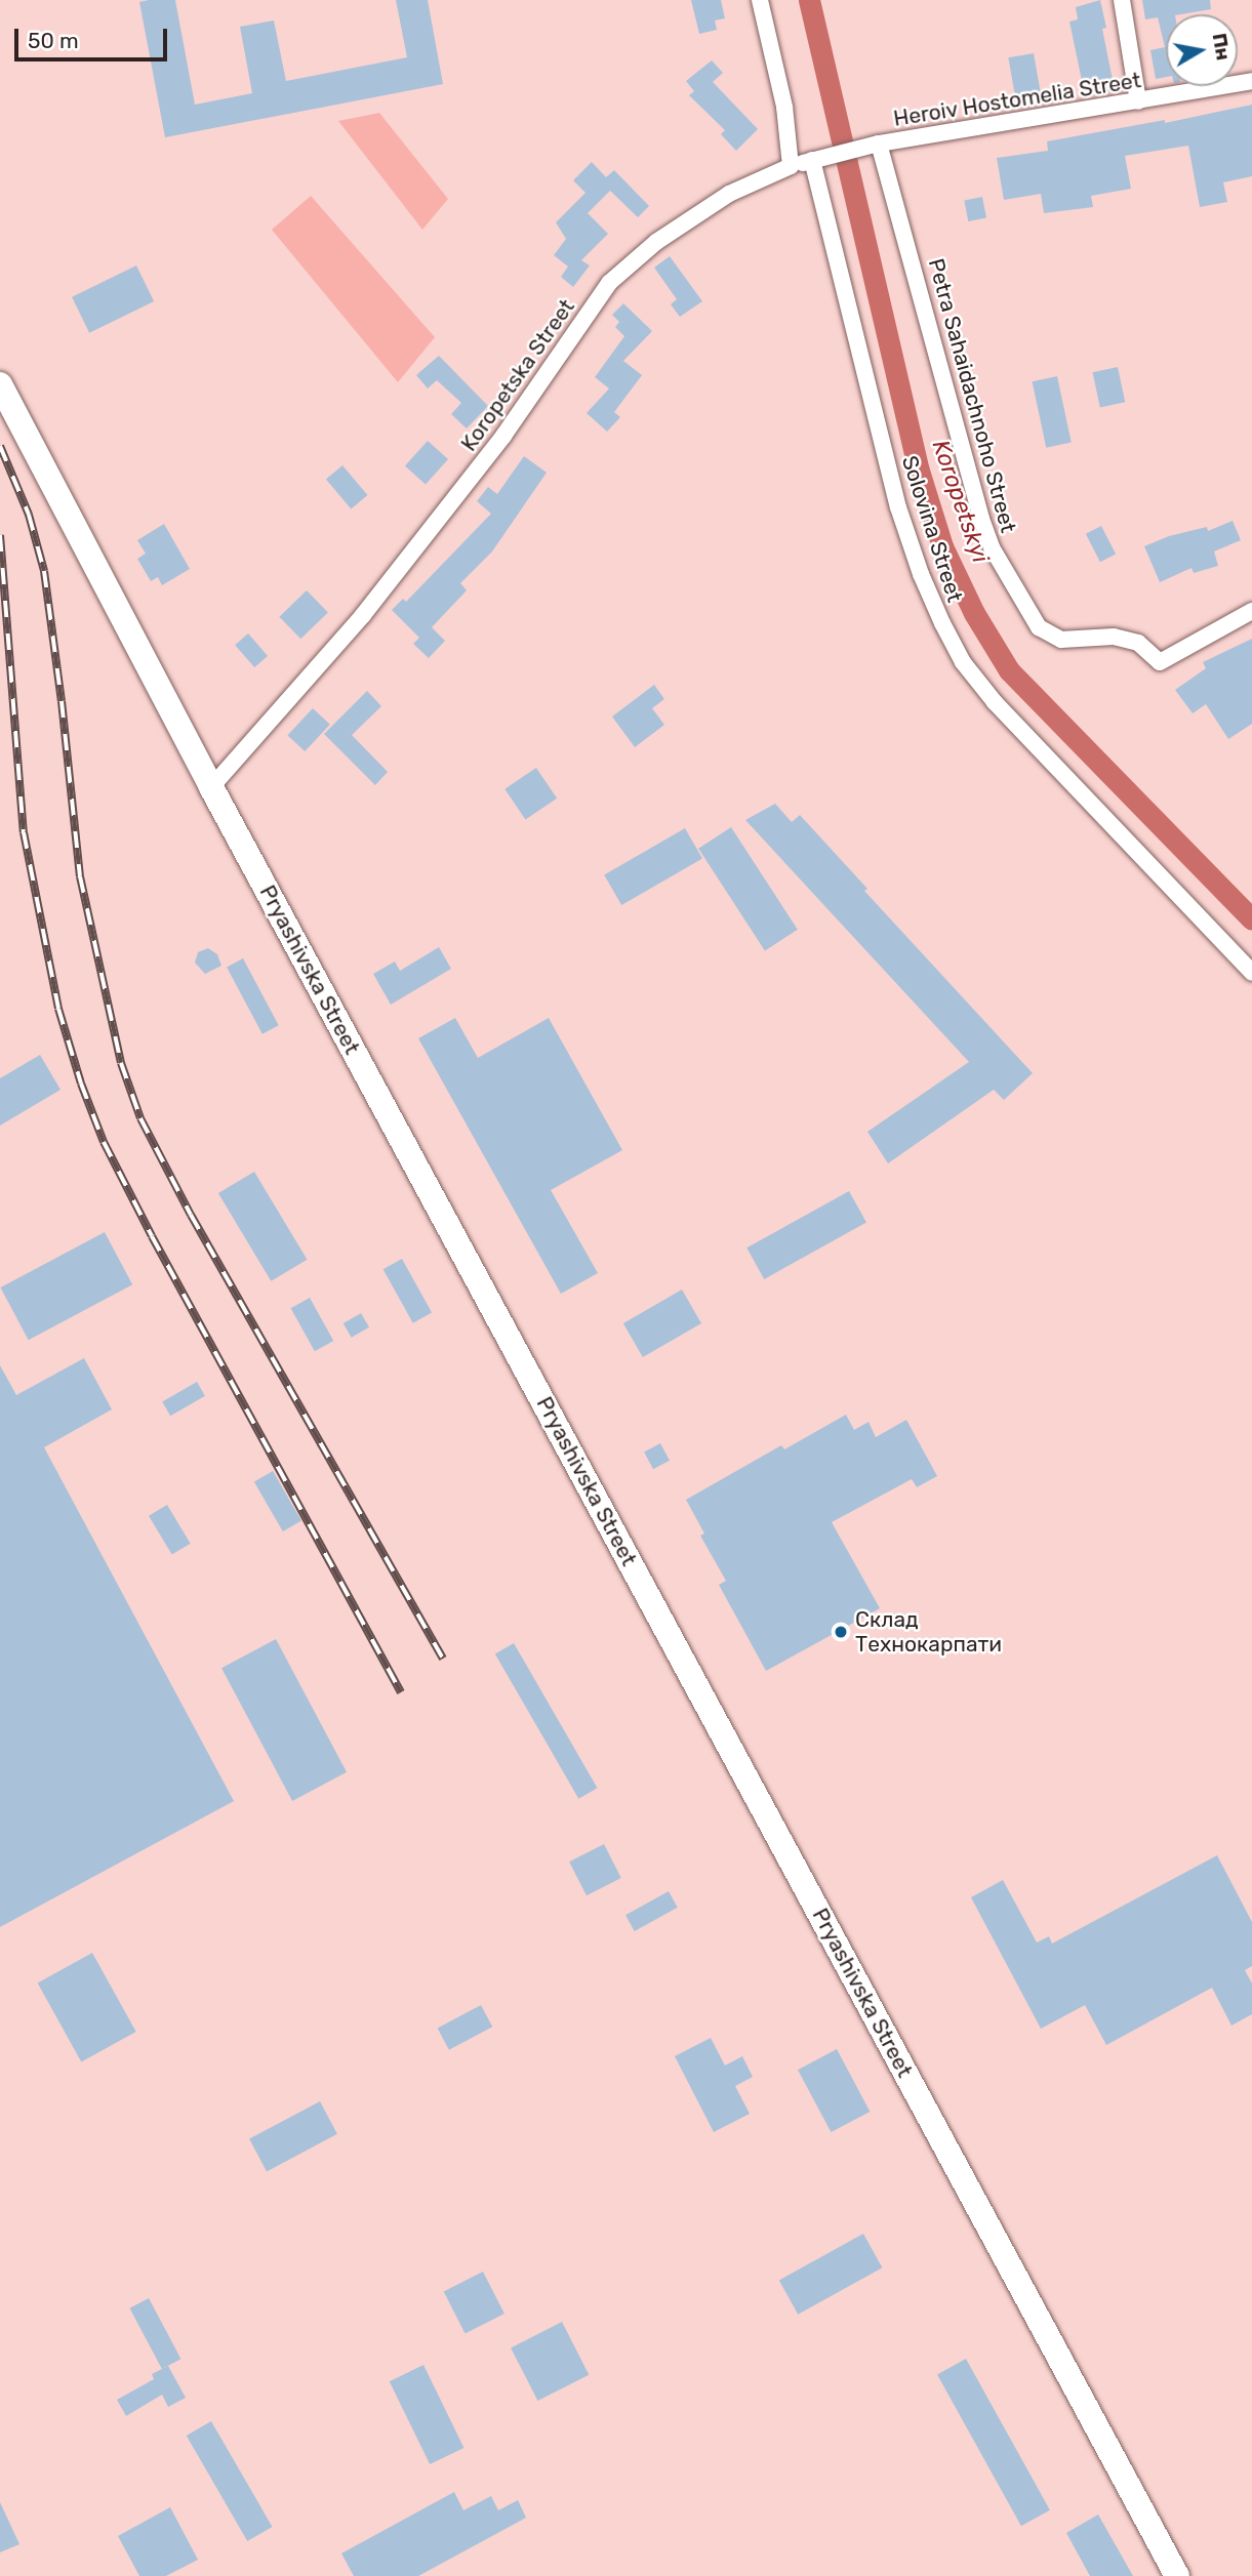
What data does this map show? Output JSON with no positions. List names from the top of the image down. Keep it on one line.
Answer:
{"streets":{"main road":["Pryashivska Street"],"street":["Heroiv Hostomelia Street","Koropetska Street","Petra Sahaidachnoho Street","Solovina Street"]},"crossings":[["Heroiv Hostomelia Street","Koropetska Street"],["Heroiv Hostomelia Street","Petra Sahaidachnoho Street"],["Heroiv Hostomelia Street","Solovina Street"],["Koropetska Street","Pryashivska Street"]],"water":["Koropetskyi"],"places":["Склад Технокарпати"],"scale_bar":"50 m","north":"right"}
